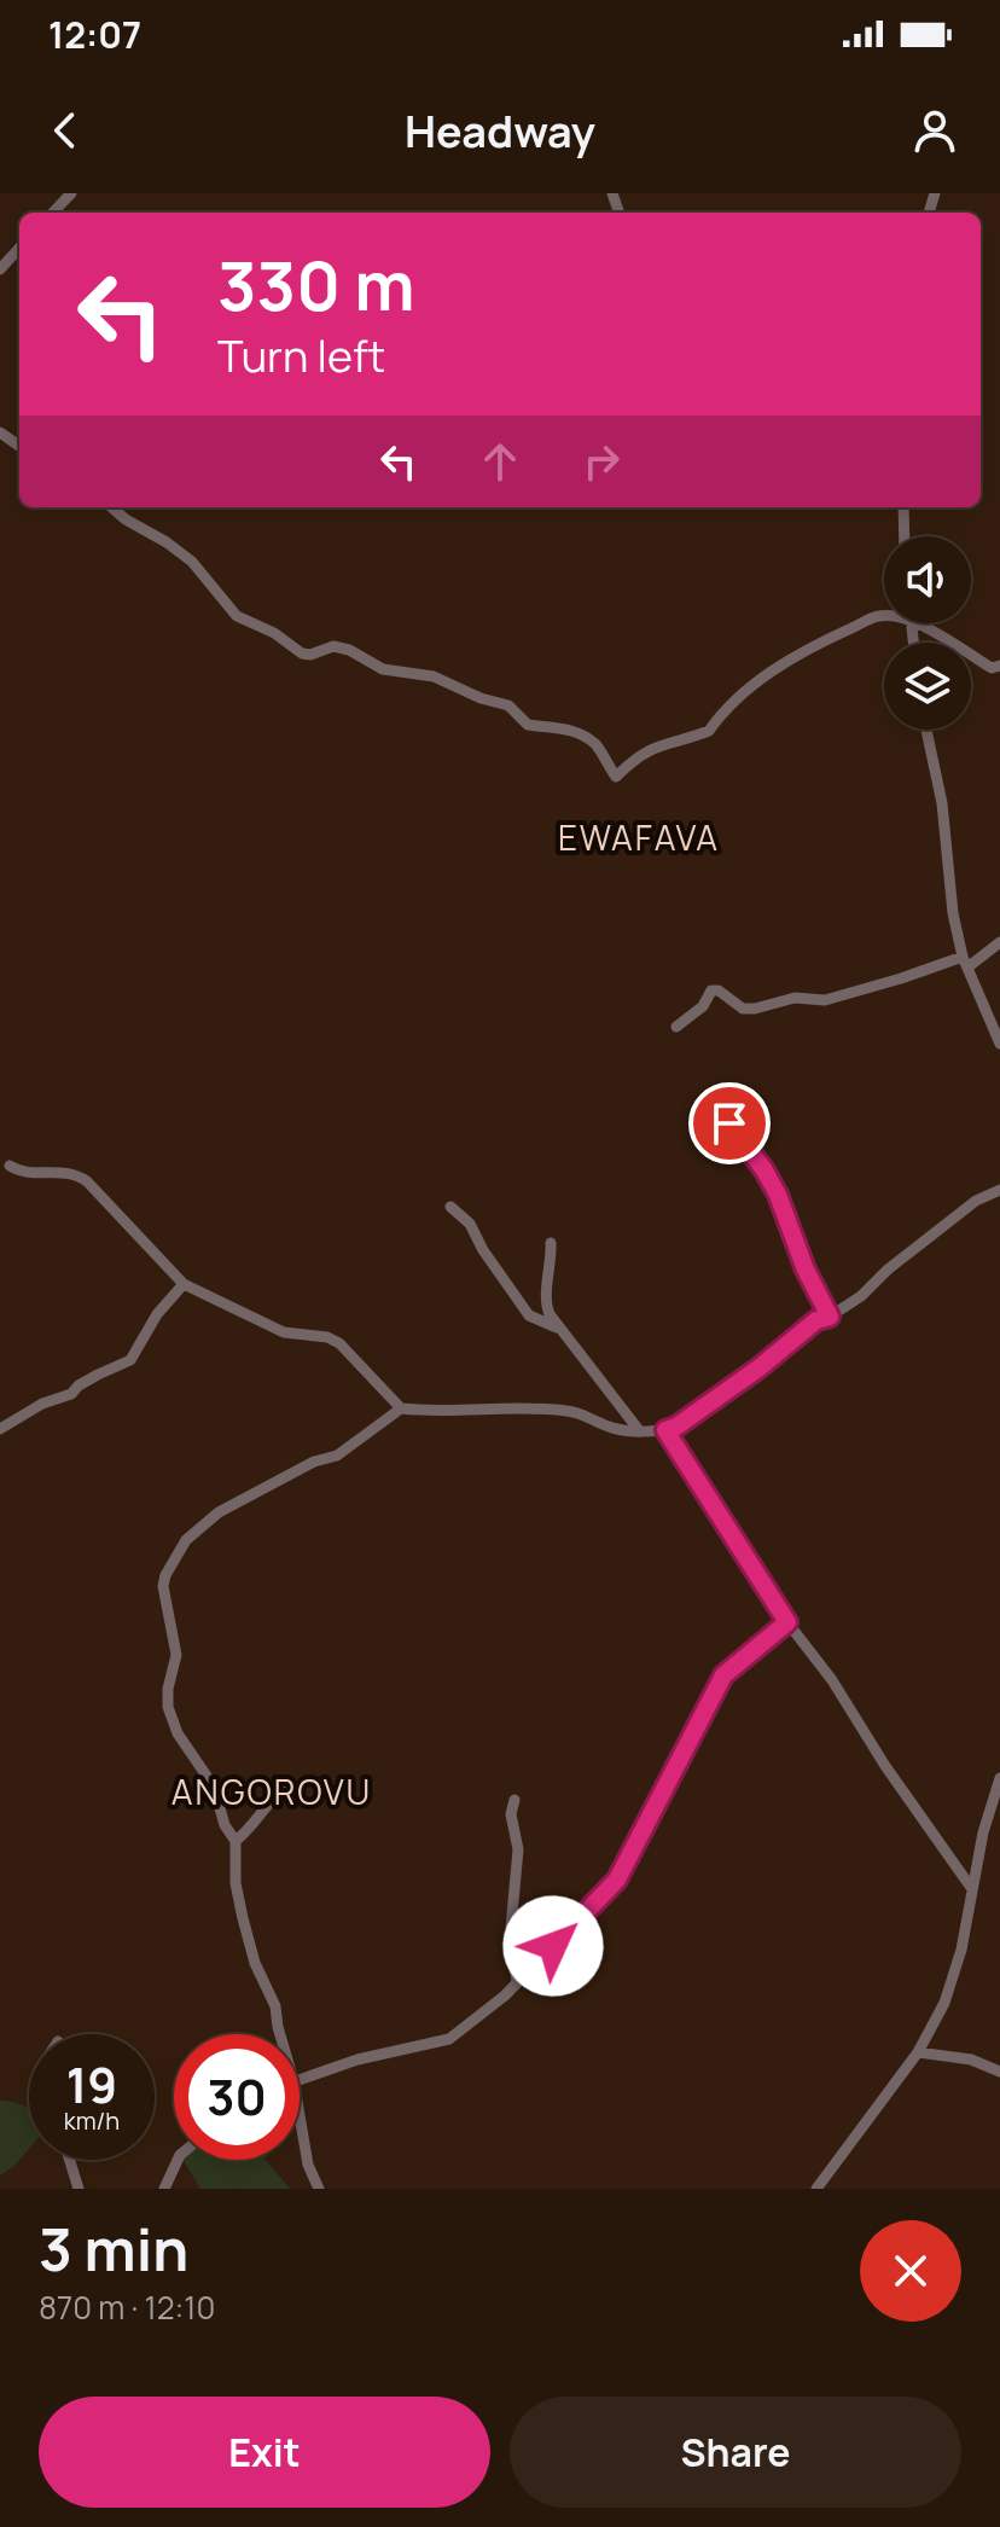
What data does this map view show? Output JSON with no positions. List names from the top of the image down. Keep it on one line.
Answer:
{"districts":["EWAFAVA","ANGOROVU"],"page":{"status":"12:07","header":"Headway","turn":["330 m","Turn left"],"speed":"19 km/h","limit":"30","heading":["3 min","870 m · 12:10"],"buttons":["Exit","Share"]}}
